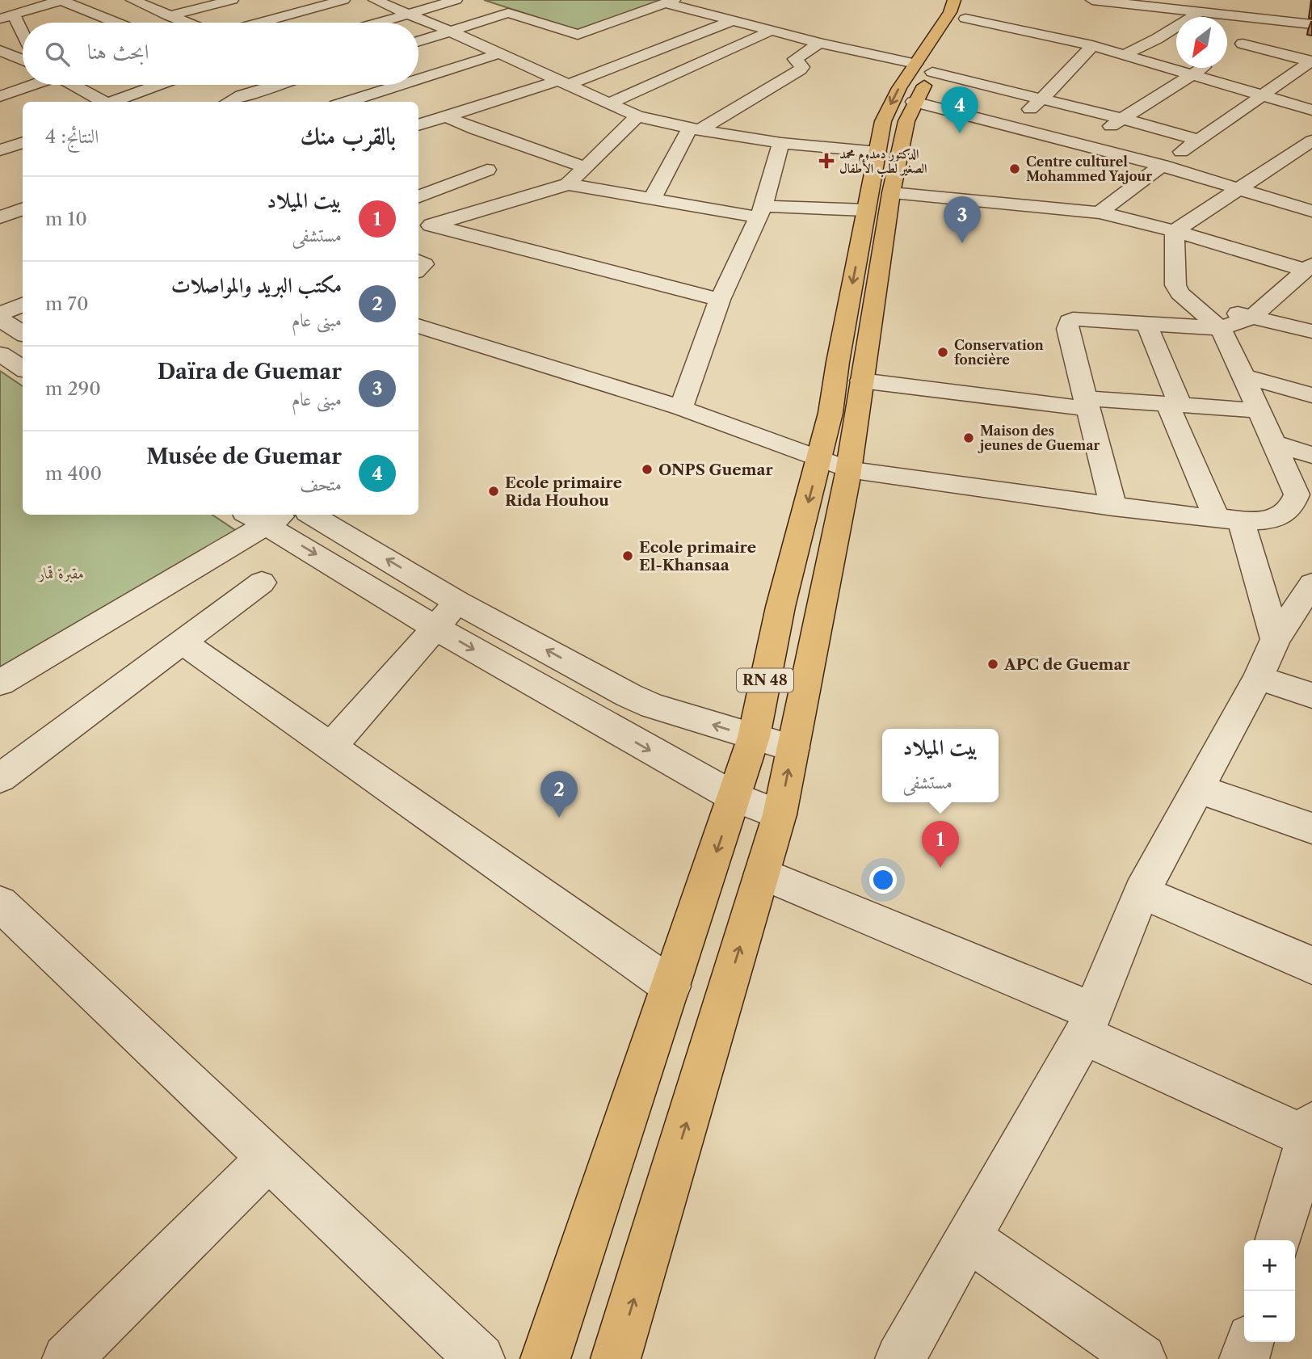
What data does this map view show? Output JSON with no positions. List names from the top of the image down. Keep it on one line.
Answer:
{"streets":{"highway":["RN 48"]},"parks":["مقبرة قمار"],"places":{"health":["الدكتور دمدوم محمد الصغير لطب الأطفال"],"other":["Centre culturel Mohammed Yajour","Conservation foncière","Maison des jeunes de Guemar","ONPS Guemar","Ecole primaire Rida Houhou","Ecole primaire El-Khansaa","APC de Guemar"]},"north":"bottom left","page":{"search":"ابحث هنا","pins":["4","3","2","1"],"heading":["بالقرب منك","النتائج: 4"],"list":[{"mark":"1","name":"بيت الميلاد","note":"مستشفى","value":"10 m"},{"mark":"2","name":"مكتب البريد والمواصلات","note":"مبنى عام","value":"70 m"},{"mark":"3","name":"Daïra de Guemar","note":"مبنى عام","value":"290 m"},{"mark":"4","name":"Musée de Guemar","note":"متحف","value":"400 m"}],"popup":["بيت الميلاد","مستشفى"],"map_buttons":["+","−"]}}
